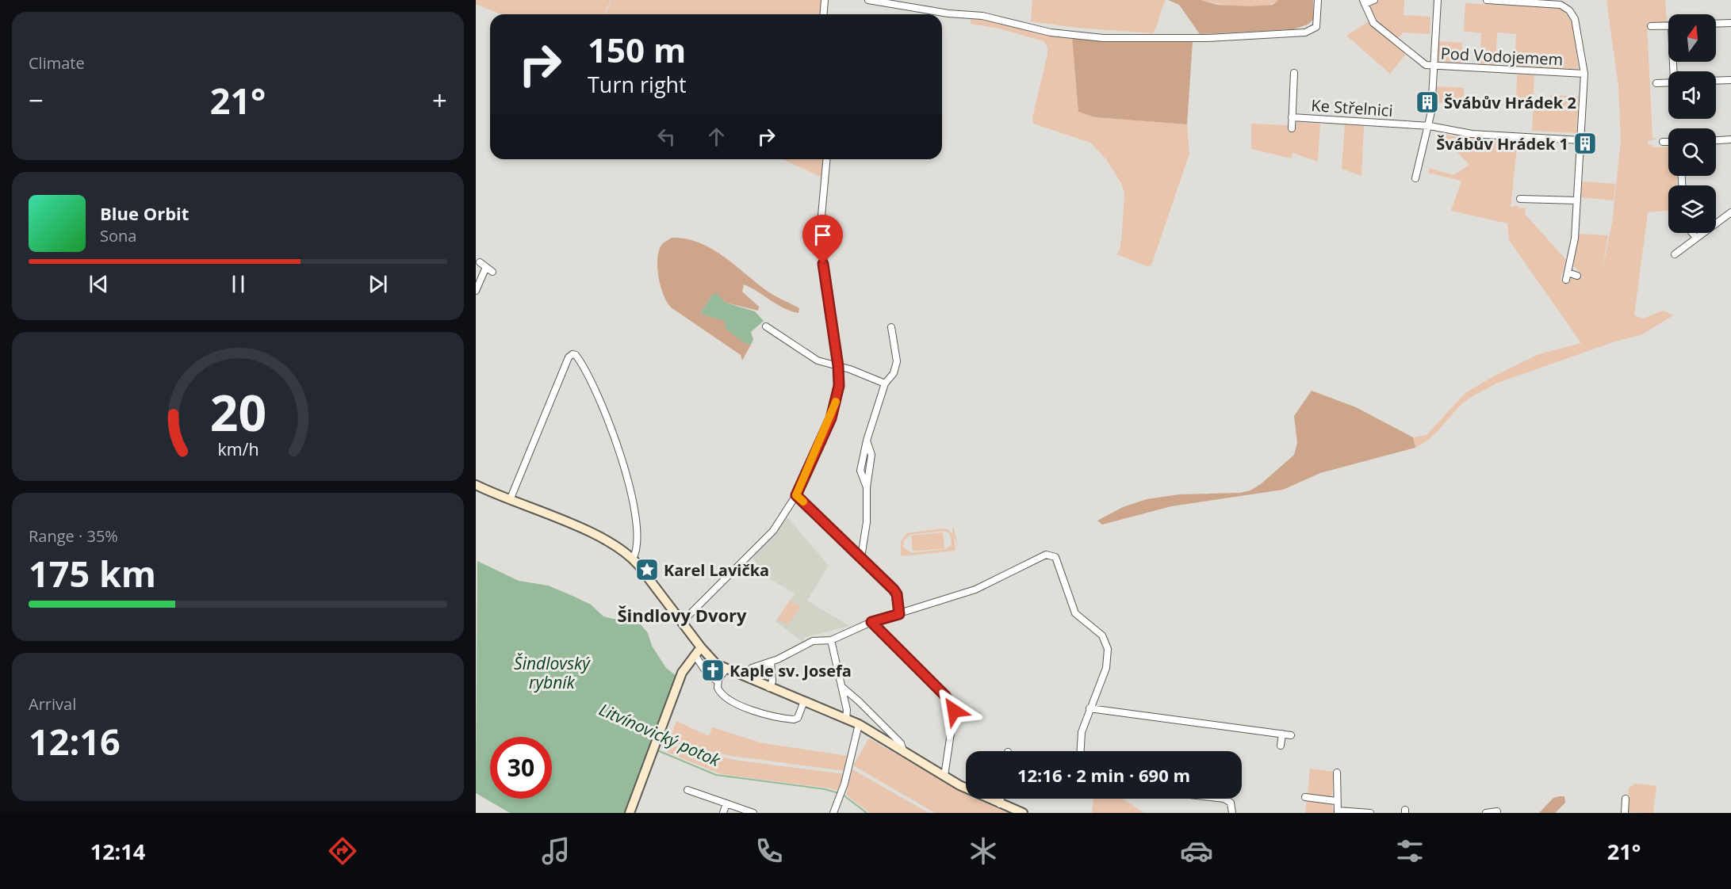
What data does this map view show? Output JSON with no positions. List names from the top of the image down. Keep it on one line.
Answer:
{"streets":{"street":["Pod Vodojemem","Ke Střelnici"]},"districts":["Šindlovy Dvory"],"water":["Šindlovský rybník","Litvínovický potok"],"places":{"building":["Švábův Hrádek 2","Švábův Hrádek 1"],"place":["Karel Lavička"],"church":["Kaple sv. Josefa"]},"north":"top","page":{"tile":["Climate",["Range · 35%","175 km"],["Arrival","12:16"]],"turn":["150 m","Turn right"],"heat":["−","21°","+"],"song":["Blue Orbit","Sona"],"limit":"30","trip":"12:16 · 2 min · 690 m","tabs":["12:14","21°"],"gauge":["20","km/h"]}}
